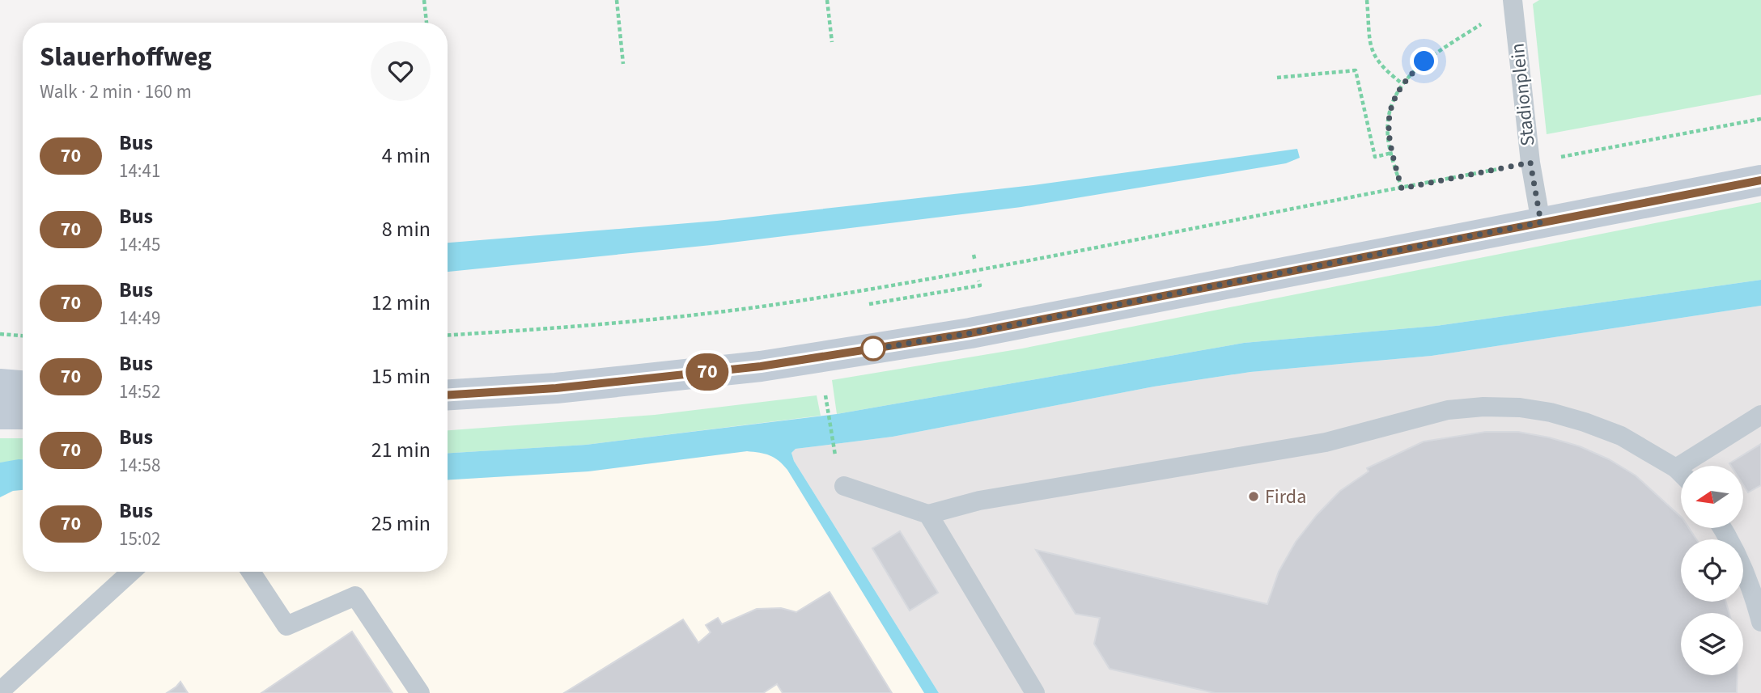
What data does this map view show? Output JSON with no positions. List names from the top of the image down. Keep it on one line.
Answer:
{"streets":{"lane":["Stadionplein"]},"places":["Firda"],"lines":["bus line 70"],"north":"left","page":{"on_map":"70","heading":["Slauerhoffweg","Walk · 2 min · 160 m"],"list":[{"mark":"70","name":"Bus","note":"14:41","value":"4 min"},{"mark":"70","name":"Bus","note":"14:45","value":"8 min"},{"mark":"70","name":"Bus","note":"14:49","value":"12 min"},{"mark":"70","name":"Bus","note":"14:52","value":"15 min"},{"mark":"70","name":"Bus","note":"14:58","value":"21 min"},{"mark":"70","name":"Bus","note":"15:02","value":"25 min"}]}}
